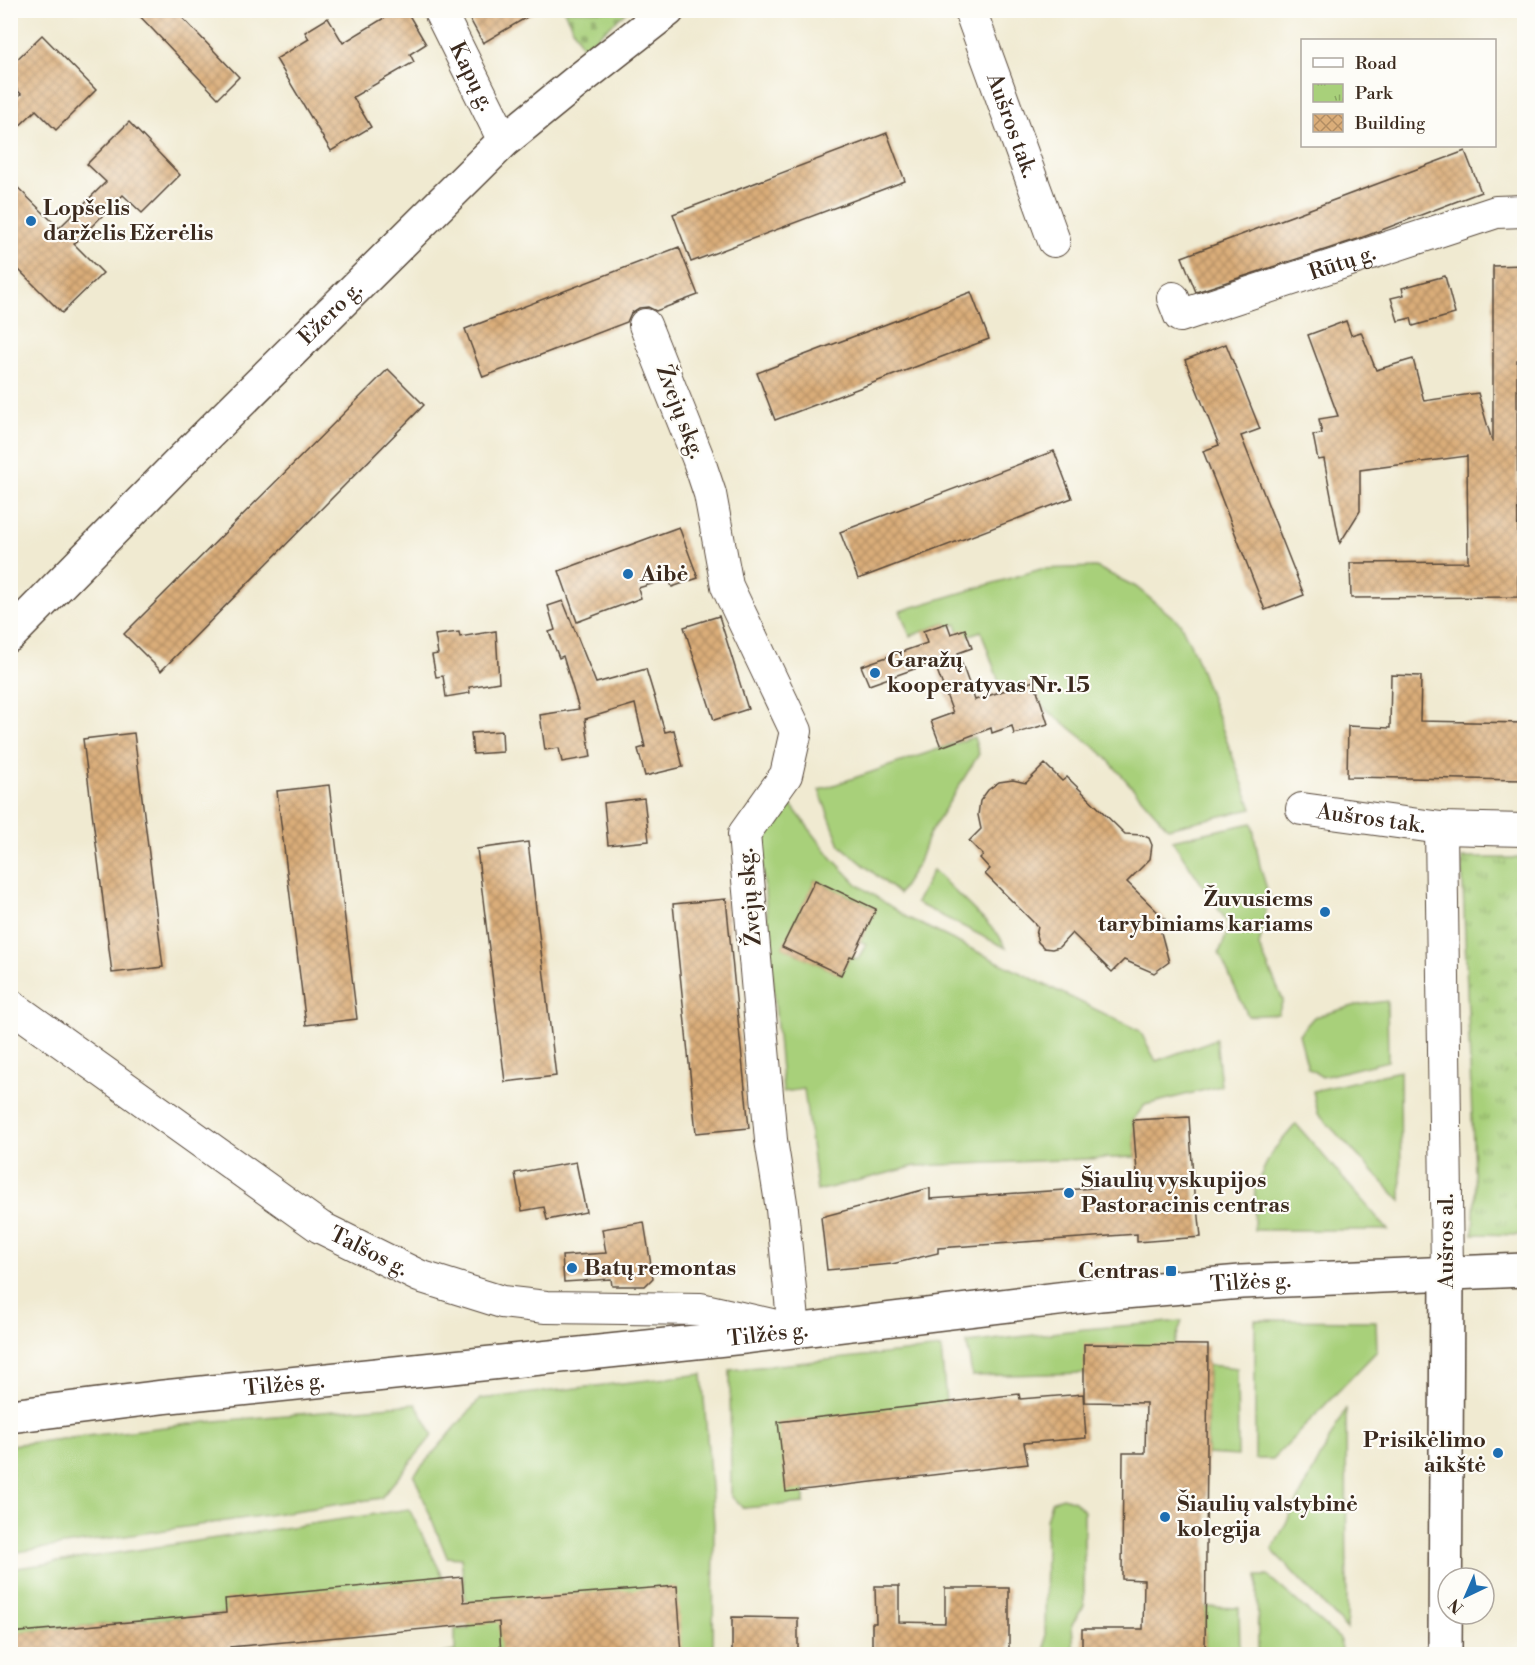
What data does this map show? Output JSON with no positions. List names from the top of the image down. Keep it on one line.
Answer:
{"streets":{"main road":["Ežero g.","Aušros al.","Tilžės g."],"street":["Kapų g.","Aušros tak.","Rūtų g.","Žvejų skg.","Talšos g."]},"crossings":[["Kapų g.","Ežero g."],["Aušros tak.","Aušros al."],["Žvejų skg.","Talšos g."],["Žvejų skg.","Tilžės g."],["Aušros al.","Tilžės g."],["Talšos g.","Tilžės g."]],"places":{"other":["Lopšelis darželis Ežerėlis","Aibė","Garažų kooperatyvas Nr. 15","Žuvusiems tarybiniams kariams","Šiaulių vyskupijos Pastoracinis centras","Batų remontas","Prisikėlimo aikštė","Šiaulių valstybinė kolegija"],"transit":["Centras"]},"legend":["Road","Park","Building"],"north":"bottom left"}
